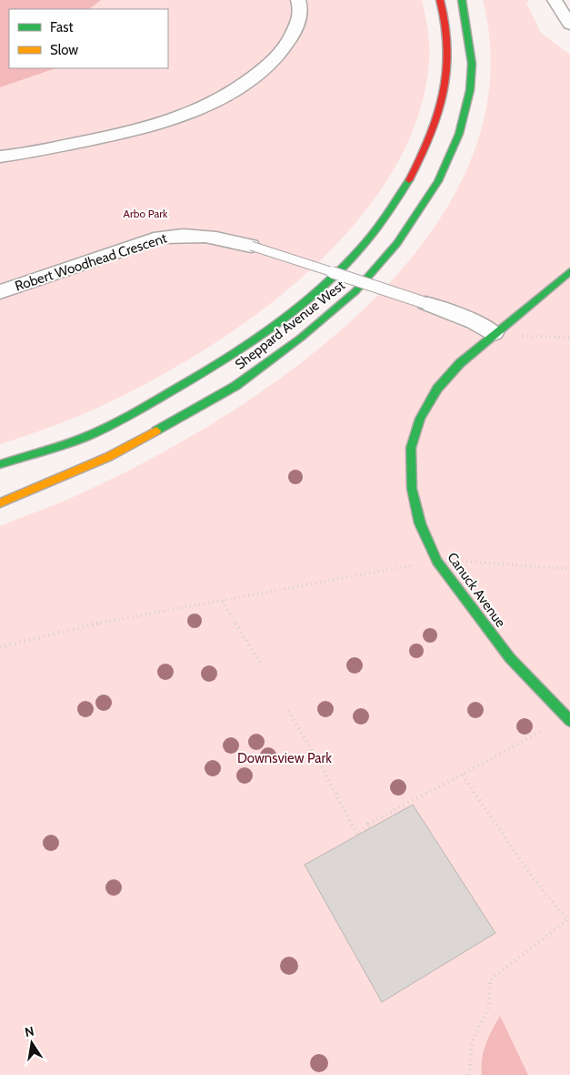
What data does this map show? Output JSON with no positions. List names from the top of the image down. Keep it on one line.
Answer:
{"streets":{"main road":["Sheppard Avenue West","Canuck Avenue"],"street":["Robert Woodhead Crescent"]},"crossings":[["Robert Woodhead Crescent","Canuck Avenue"]],"parks":["Arbo Park","Downsview Park"],"legend":["Fast","Slow"],"north":"top"}
